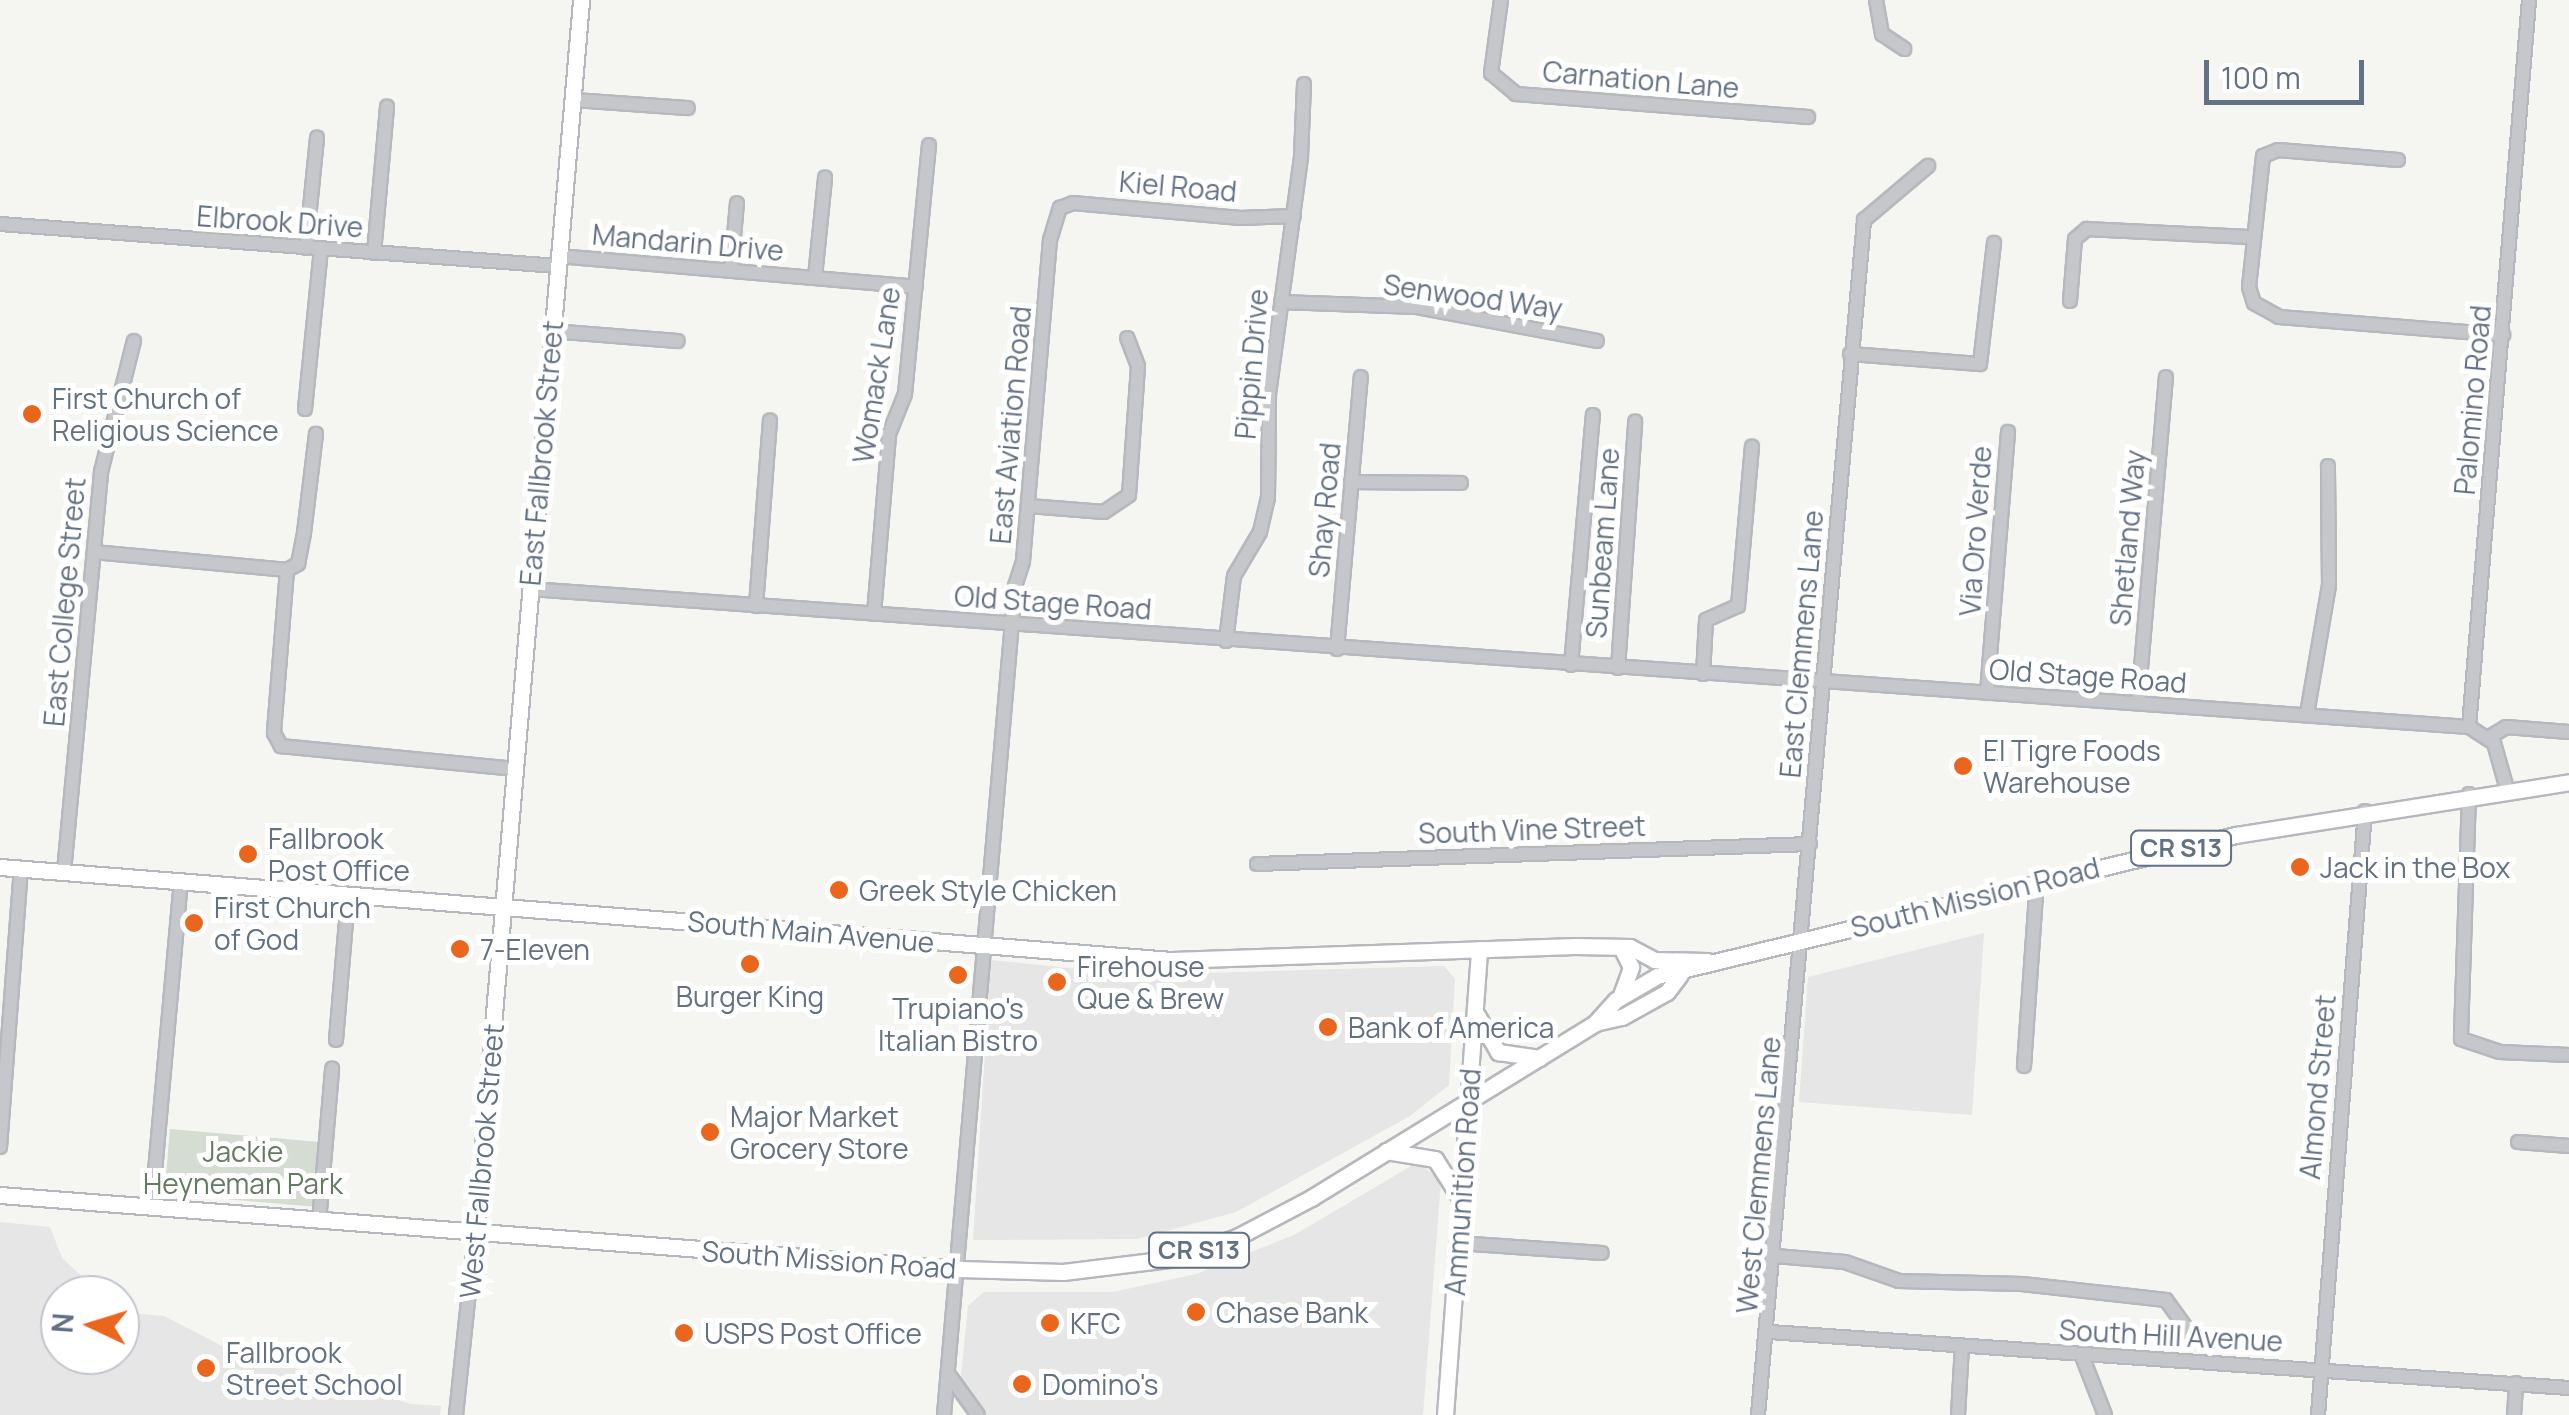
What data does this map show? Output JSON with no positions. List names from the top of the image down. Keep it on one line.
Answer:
{"streets":{"main road":["East Fallbrook Street","CR S13","South Mission Road","South Main Avenue","West Fallbrook Street","Ammunition Road"],"street":["Carnation Lane","Kiel Road","Elbrook Drive","Mandarin Drive","Senwood Way","Pippin Drive","Womack Lane","Palomino Road","East Aviation Road","Shay Road","Via Oro Verde","Shetland Way","Sunbeam Lane","East College Street","Old Stage Road","East Clemmens Lane","South Vine Street","Almond Street","West Clemmens Lane","South Hill Avenue"]},"crossings":[["Kiel Road","Pippin Drive"],["Kiel Road","East Aviation Road"],["Elbrook Drive","Mandarin Drive"],["Elbrook Drive","East Fallbrook Street"],["Mandarin Drive","Womack Lane"],["Mandarin Drive","East Fallbrook Street"],["Senwood Way","Pippin Drive"],["Pippin Drive","Old Stage Road"],["Womack Lane","Old Stage Road"],["Palomino Road","Old Stage Road"],["East Aviation Road","Old Stage Road"],["East Aviation Road","South Mission Road"],["East Aviation Road","South Main Avenue"],["East Fallbrook Street","Old Stage Road"],["East Fallbrook Street","South Main Avenue"],["East Fallbrook Street","West Fallbrook Street"],["Shay Road","Old Stage Road"],["Via Oro Verde","Old Stage Road"],["Shetland Way","Old Stage Road"],["Sunbeam Lane","Old Stage Road"],["East College Street","South Main Avenue"],["Old Stage Road","East Clemmens Lane"],["East Clemmens Lane","South Vine Street"],["East Clemmens Lane","South Mission Road"],["East Clemmens Lane","West Clemmens Lane"],["South Mission Road","South Main Avenue"],["South Mission Road","Almond Street"],["South Mission Road","West Fallbrook Street"],["South Mission Road","West Clemmens Lane"],["South Mission Road","Ammunition Road"],["South Main Avenue","West Fallbrook Street"],["South Main Avenue","Ammunition Road"],["Almond Street","South Hill Avenue"],["West Clemmens Lane","South Hill Avenue"]],"parks":["Jackie Heyneman Park"],"places":["First Church of Religious Science","El Tigre Foods Warehouse","Fallbrook Post Office","Jack in the Box","Greek Style Chicken","First Church of God","7-Eleven","Burger King","Trupiano's Italian Bistro","Firehouse Que & Brew","Bank of America","Major Market Grocery Store","Chase Bank","KFC","USPS Post Office","Fallbrook Street School","Domino's"],"scale_bar":"100 m","north":"left"}
